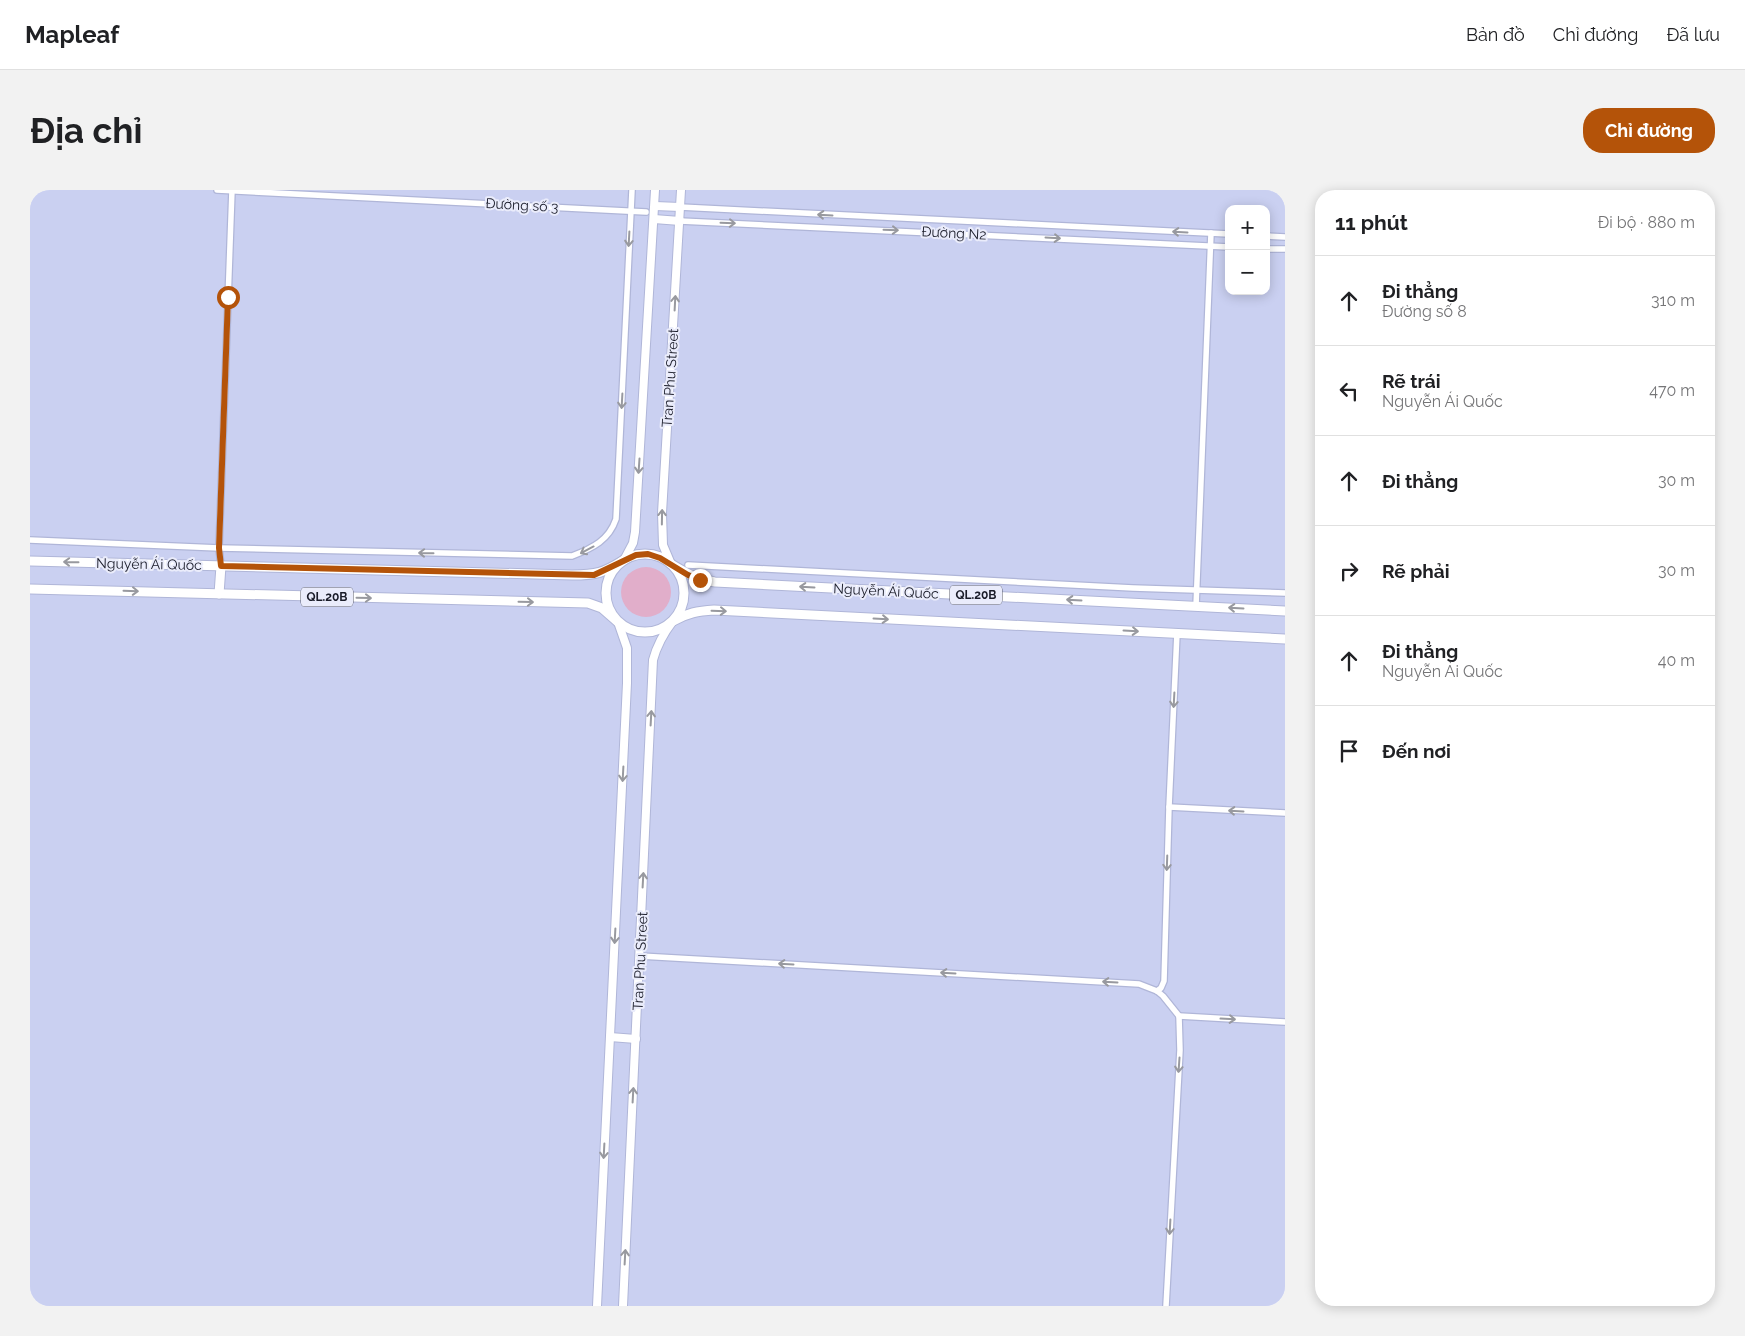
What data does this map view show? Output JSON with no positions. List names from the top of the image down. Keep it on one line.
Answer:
{"streets":{"main road":["Tran Phu Street","Nguyễn Ái Quốc","QL.20B"],"street":["Đường số 3","Đường N2"]},"crossings":[["Đường N2","Tran Phu Street"],["Tran Phu Street","Nguyễn Ái Quốc"]],"page":{"header":"Mapleaf","nav":["Bản đồ","Chỉ đường","Đã lưu"],"buttons":"Chỉ đường","title":"Địa chỉ","heading":["11 phút","Đi bộ · 880 m"],"map_buttons":["+","−"],"list":[["Đi thẳng","Đường số 8","310 m"],["Rẽ trái","Nguyễn Ái Quốc","470 m"],["Đi thẳng","30 m"],["Rẽ phải","30 m"],["Đi thẳng","Nguyễn Ái Quốc","40 m"],"Đến nơi"]}}
